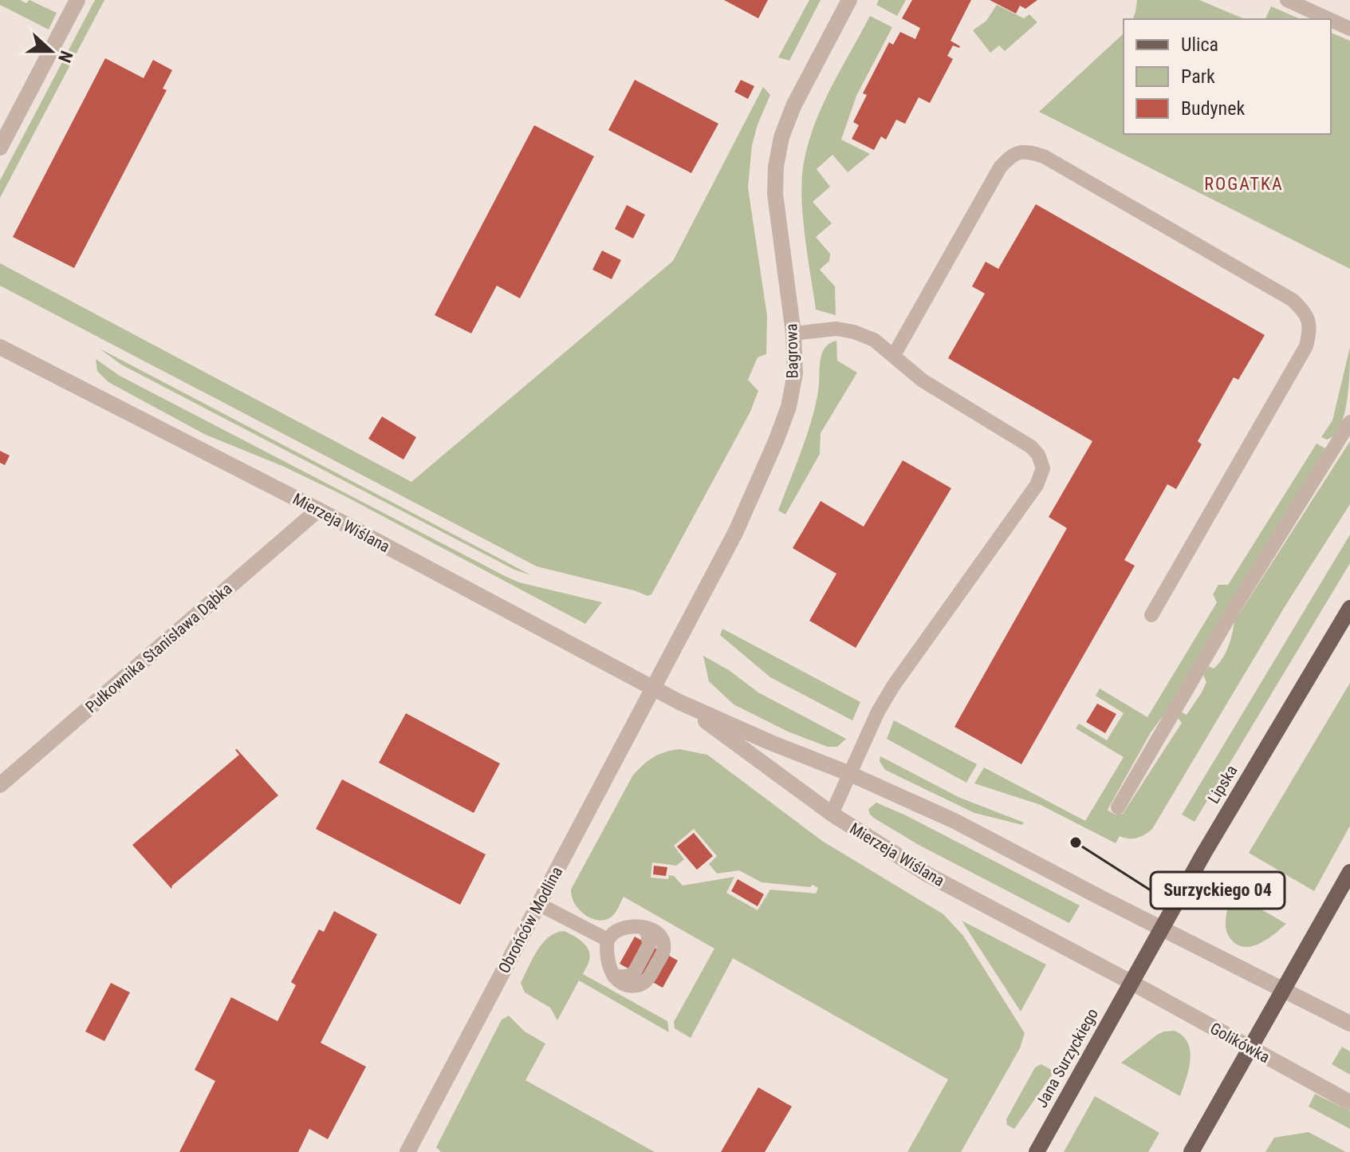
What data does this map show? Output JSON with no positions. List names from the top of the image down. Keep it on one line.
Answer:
{"streets":{"main road":["Lipska","Jana Surzyckiego"],"street":["Bagrowa","Mierzeja Wiślana","Pułkownika Stanisława Dąbka","Obrońców Modlina","Golikówka"]},"crossings":[["Bagrowa","Mierzeja Wiślana"],["Bagrowa","Obrońców Modlina"],["Mierzeja Wiślana","Pułkownika Stanisława Dąbka"],["Mierzeja Wiślana","Lipska"],["Mierzeja Wiślana","Obrońców Modlina"],["Mierzeja Wiślana","Golikówka"],["Mierzeja Wiślana","Jana Surzyckiego"],["Lipska","Golikówka"],["Lipska","Jana Surzyckiego"],["Golikówka","Jana Surzyckiego"]],"districts":["ROGATKA"],"places":["Surzyckiego 04"],"legend":["Ulica","Park","Budynek"],"north":"right"}
